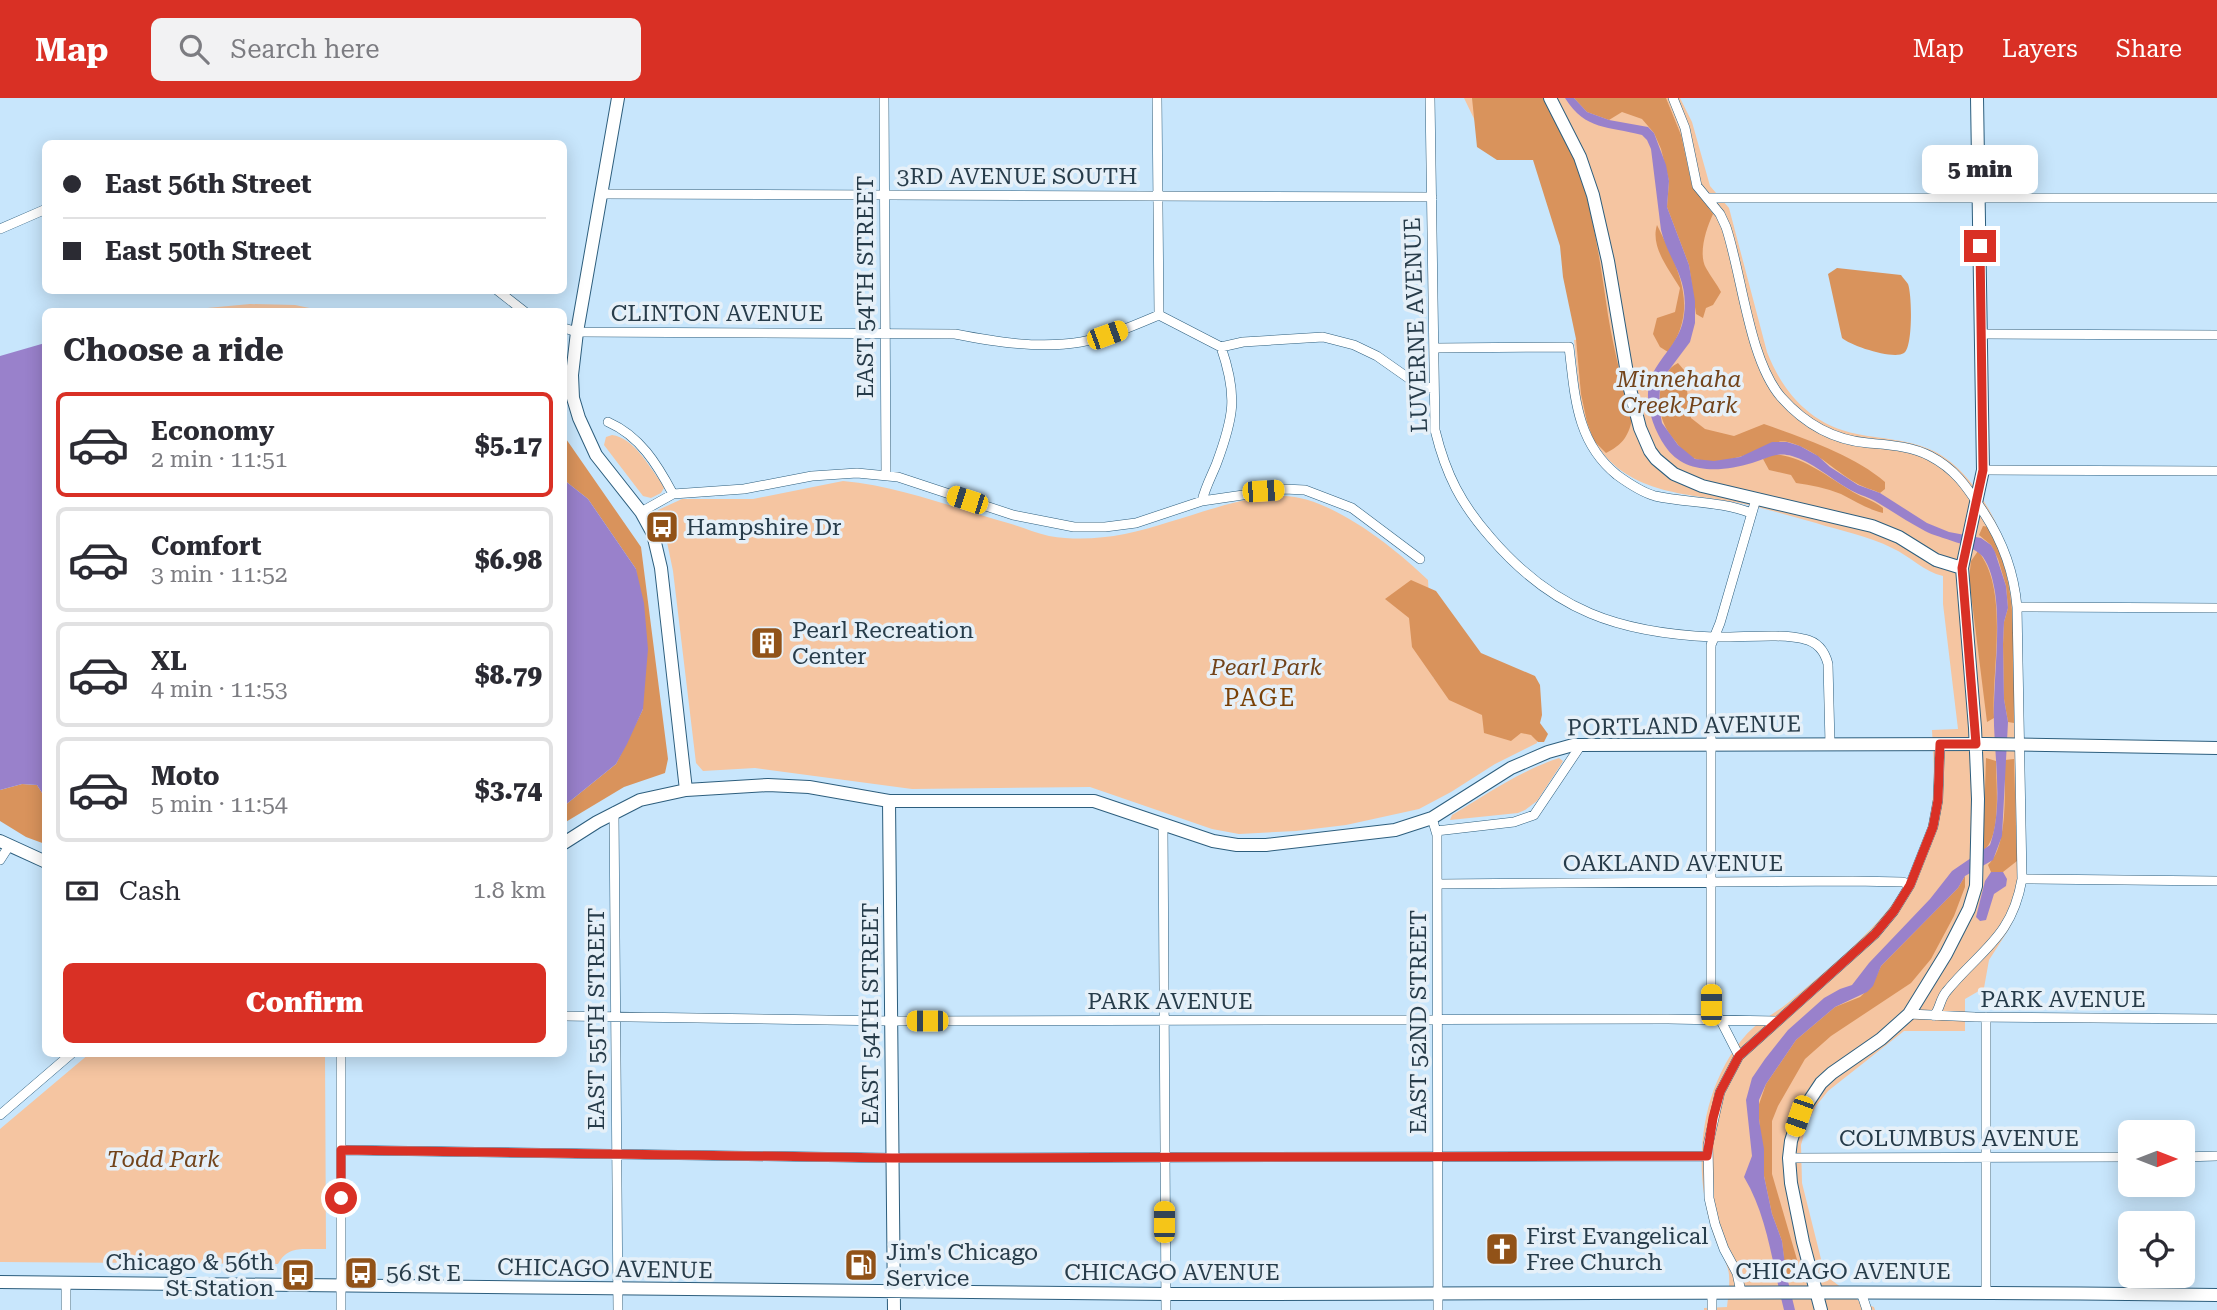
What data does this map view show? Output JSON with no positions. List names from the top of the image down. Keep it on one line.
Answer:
{"streets":{"street":["3RD AVENUE SOUTH","EAST 54TH STREET","CLINTON AVENUE","LUVERNE AVENUE","PORTLAND AVENUE","OAKLAND AVENUE","PARK AVENUE","EAST 55TH STREET","EAST 52ND STREET","COLUMBUS AVENUE","CHICAGO AVENUE"]},"crossings":[["3RD AVENUE SOUTH","EAST 54TH STREET"],["3RD AVENUE SOUTH","LUVERNE AVENUE"],["EAST 54TH STREET","CLINTON AVENUE"],["EAST 54TH STREET","PORTLAND AVENUE"],["EAST 54TH STREET","PARK AVENUE"],["EAST 54TH STREET","CHICAGO AVENUE"],["LUVERNE AVENUE","PORTLAND AVENUE"],["PORTLAND AVENUE","EAST 55TH STREET"],["PORTLAND AVENUE","EAST 52ND STREET"],["OAKLAND AVENUE","EAST 52ND STREET"],["PARK AVENUE","EAST 55TH STREET"],["PARK AVENUE","EAST 52ND STREET"],["EAST 55TH STREET","CHICAGO AVENUE"],["EAST 52ND STREET","CHICAGO AVENUE"]],"districts":["PAGE"],"parks":["Minnehaha Creek Park","Pearl Park","Todd Park"],"places":{"bus stop":["Hampshire Dr","56 St E","Chicago & 56th St Station"],"building":["Pearl Recreation Center"],"church":["First Evangelical Free Church"],"fuel station":["Jim's Chicago Service"]},"north":"right","page":{"header":"Map","search":"Search here","nav":["Map","Layers","Share"],"banner":["East 56th Street","East 50th Street"],"bubble":"5 min","heading":"Choose a ride","list":[{"name":"Economy","note":"2 min · 11:51","value":"$5.17"},{"name":"Comfort","note":"3 min · 11:52","value":"$6.98"},{"name":"XL","note":"4 min · 11:53","value":"$8.79"},{"name":"Moto","note":"5 min · 11:54","value":"$3.74"}],"pay":["Cash","1.8 km"],"buttons":"Confirm"}}
